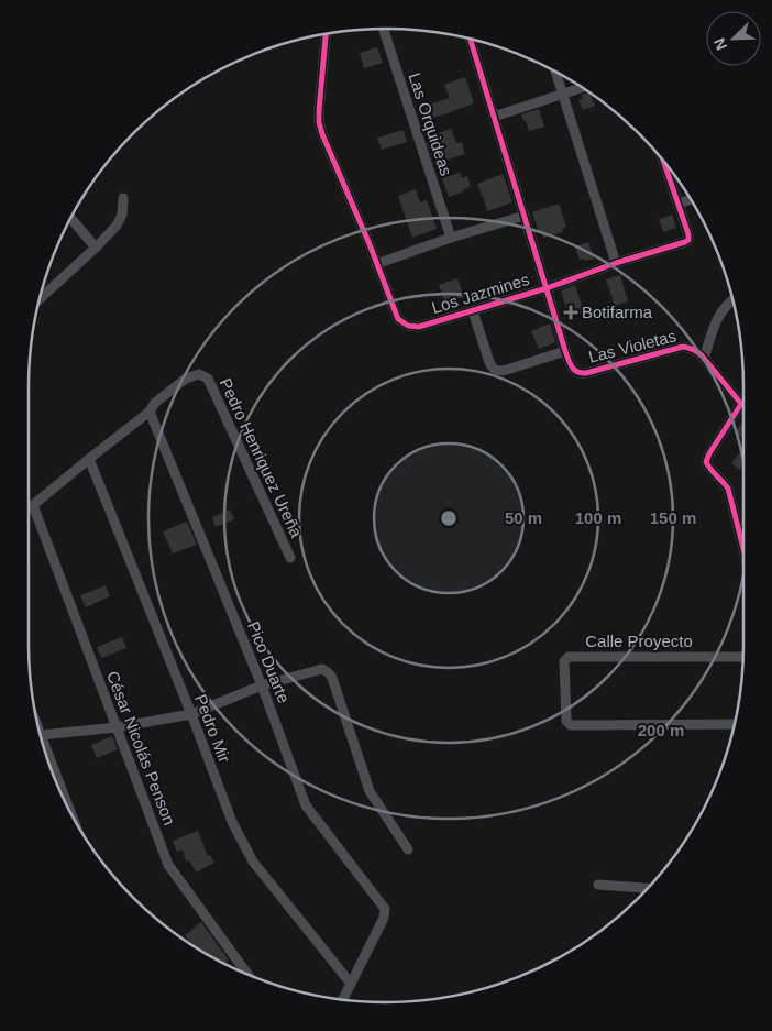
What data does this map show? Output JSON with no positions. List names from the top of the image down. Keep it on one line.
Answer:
{"streets":{"street":["Las Orquideas","Los Jazmines","Las Violetas","Pedro Henriquez Ureña","Calle Proyecto","Pico Duarte","Pedro Mir","César Nicolás Penson"]},"crossings":[["Los Jazmines","Las Violetas"],["Pedro Henriquez Ureña","Pico Duarte"],["Pedro Henriquez Ureña","Pedro Mir"],["Pedro Henriquez Ureña","César Nicolás Penson"],["Pico Duarte","Pedro Mir"]],"places":{"health":["Botifarma"]},"north":"bottom left","rings":["50 m","100 m","150 m","200 m"]}
